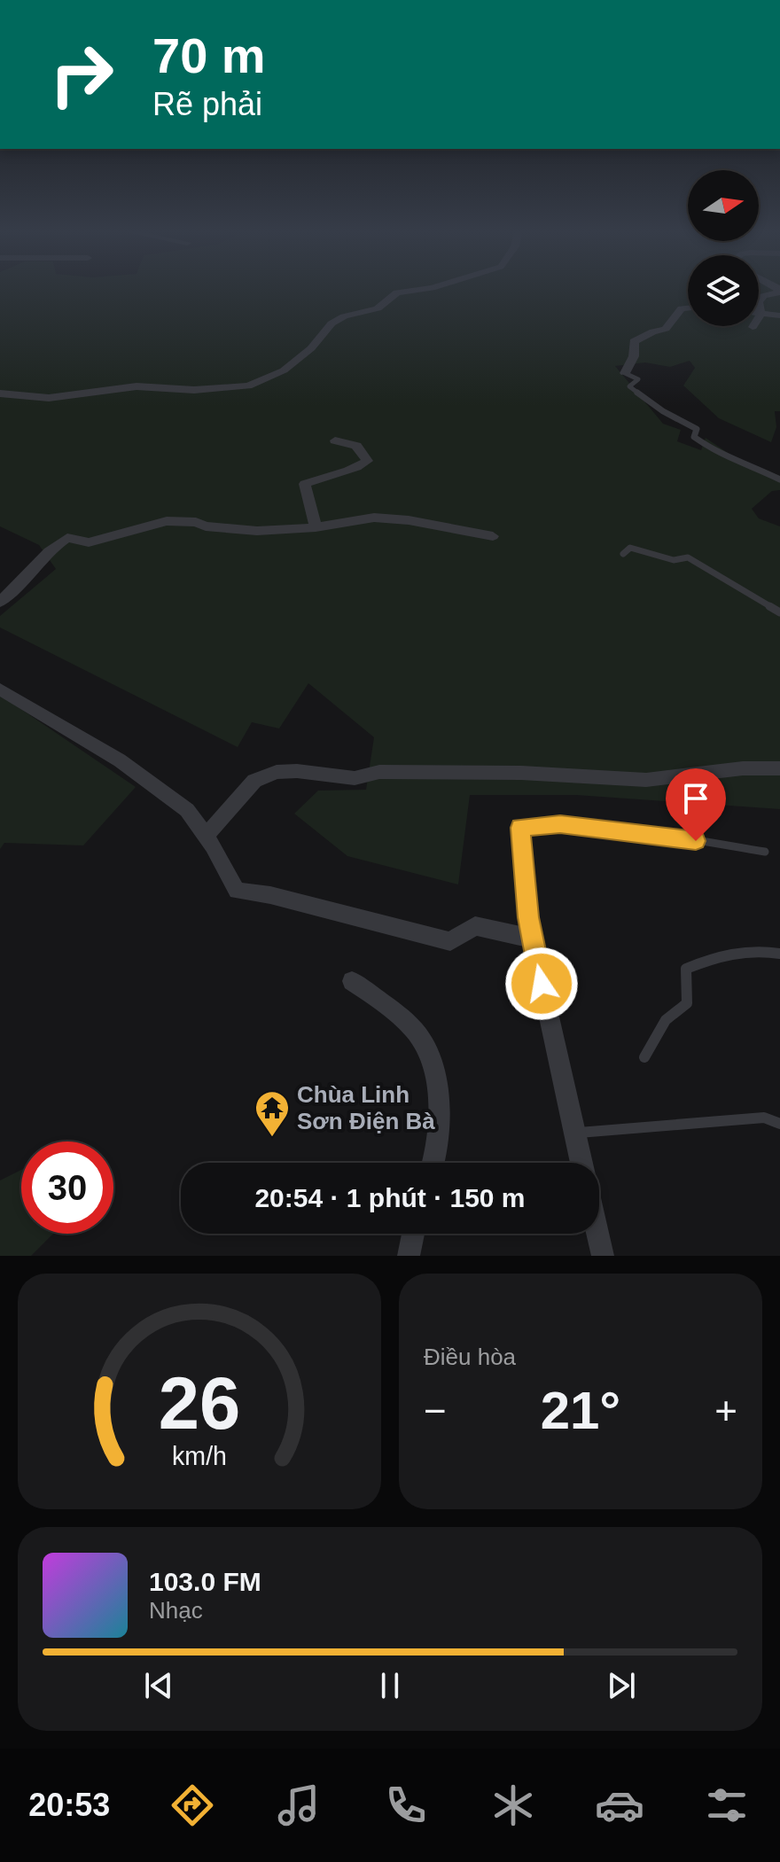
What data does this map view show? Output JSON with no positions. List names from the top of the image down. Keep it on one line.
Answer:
{"places":{"temple":["Chùa Linh Sơn Điện Bà"]},"north":"right","page":{"turn":["70 m","Rẽ phải"],"limit":"30","trip":"20:54 · 1 phút · 150 m","tile":"Điều hòa","heat":["−","21°","+"],"song":["103.0 FM","Nhạc"],"tabs":"20:53","gauge":["26","km/h"]}}
